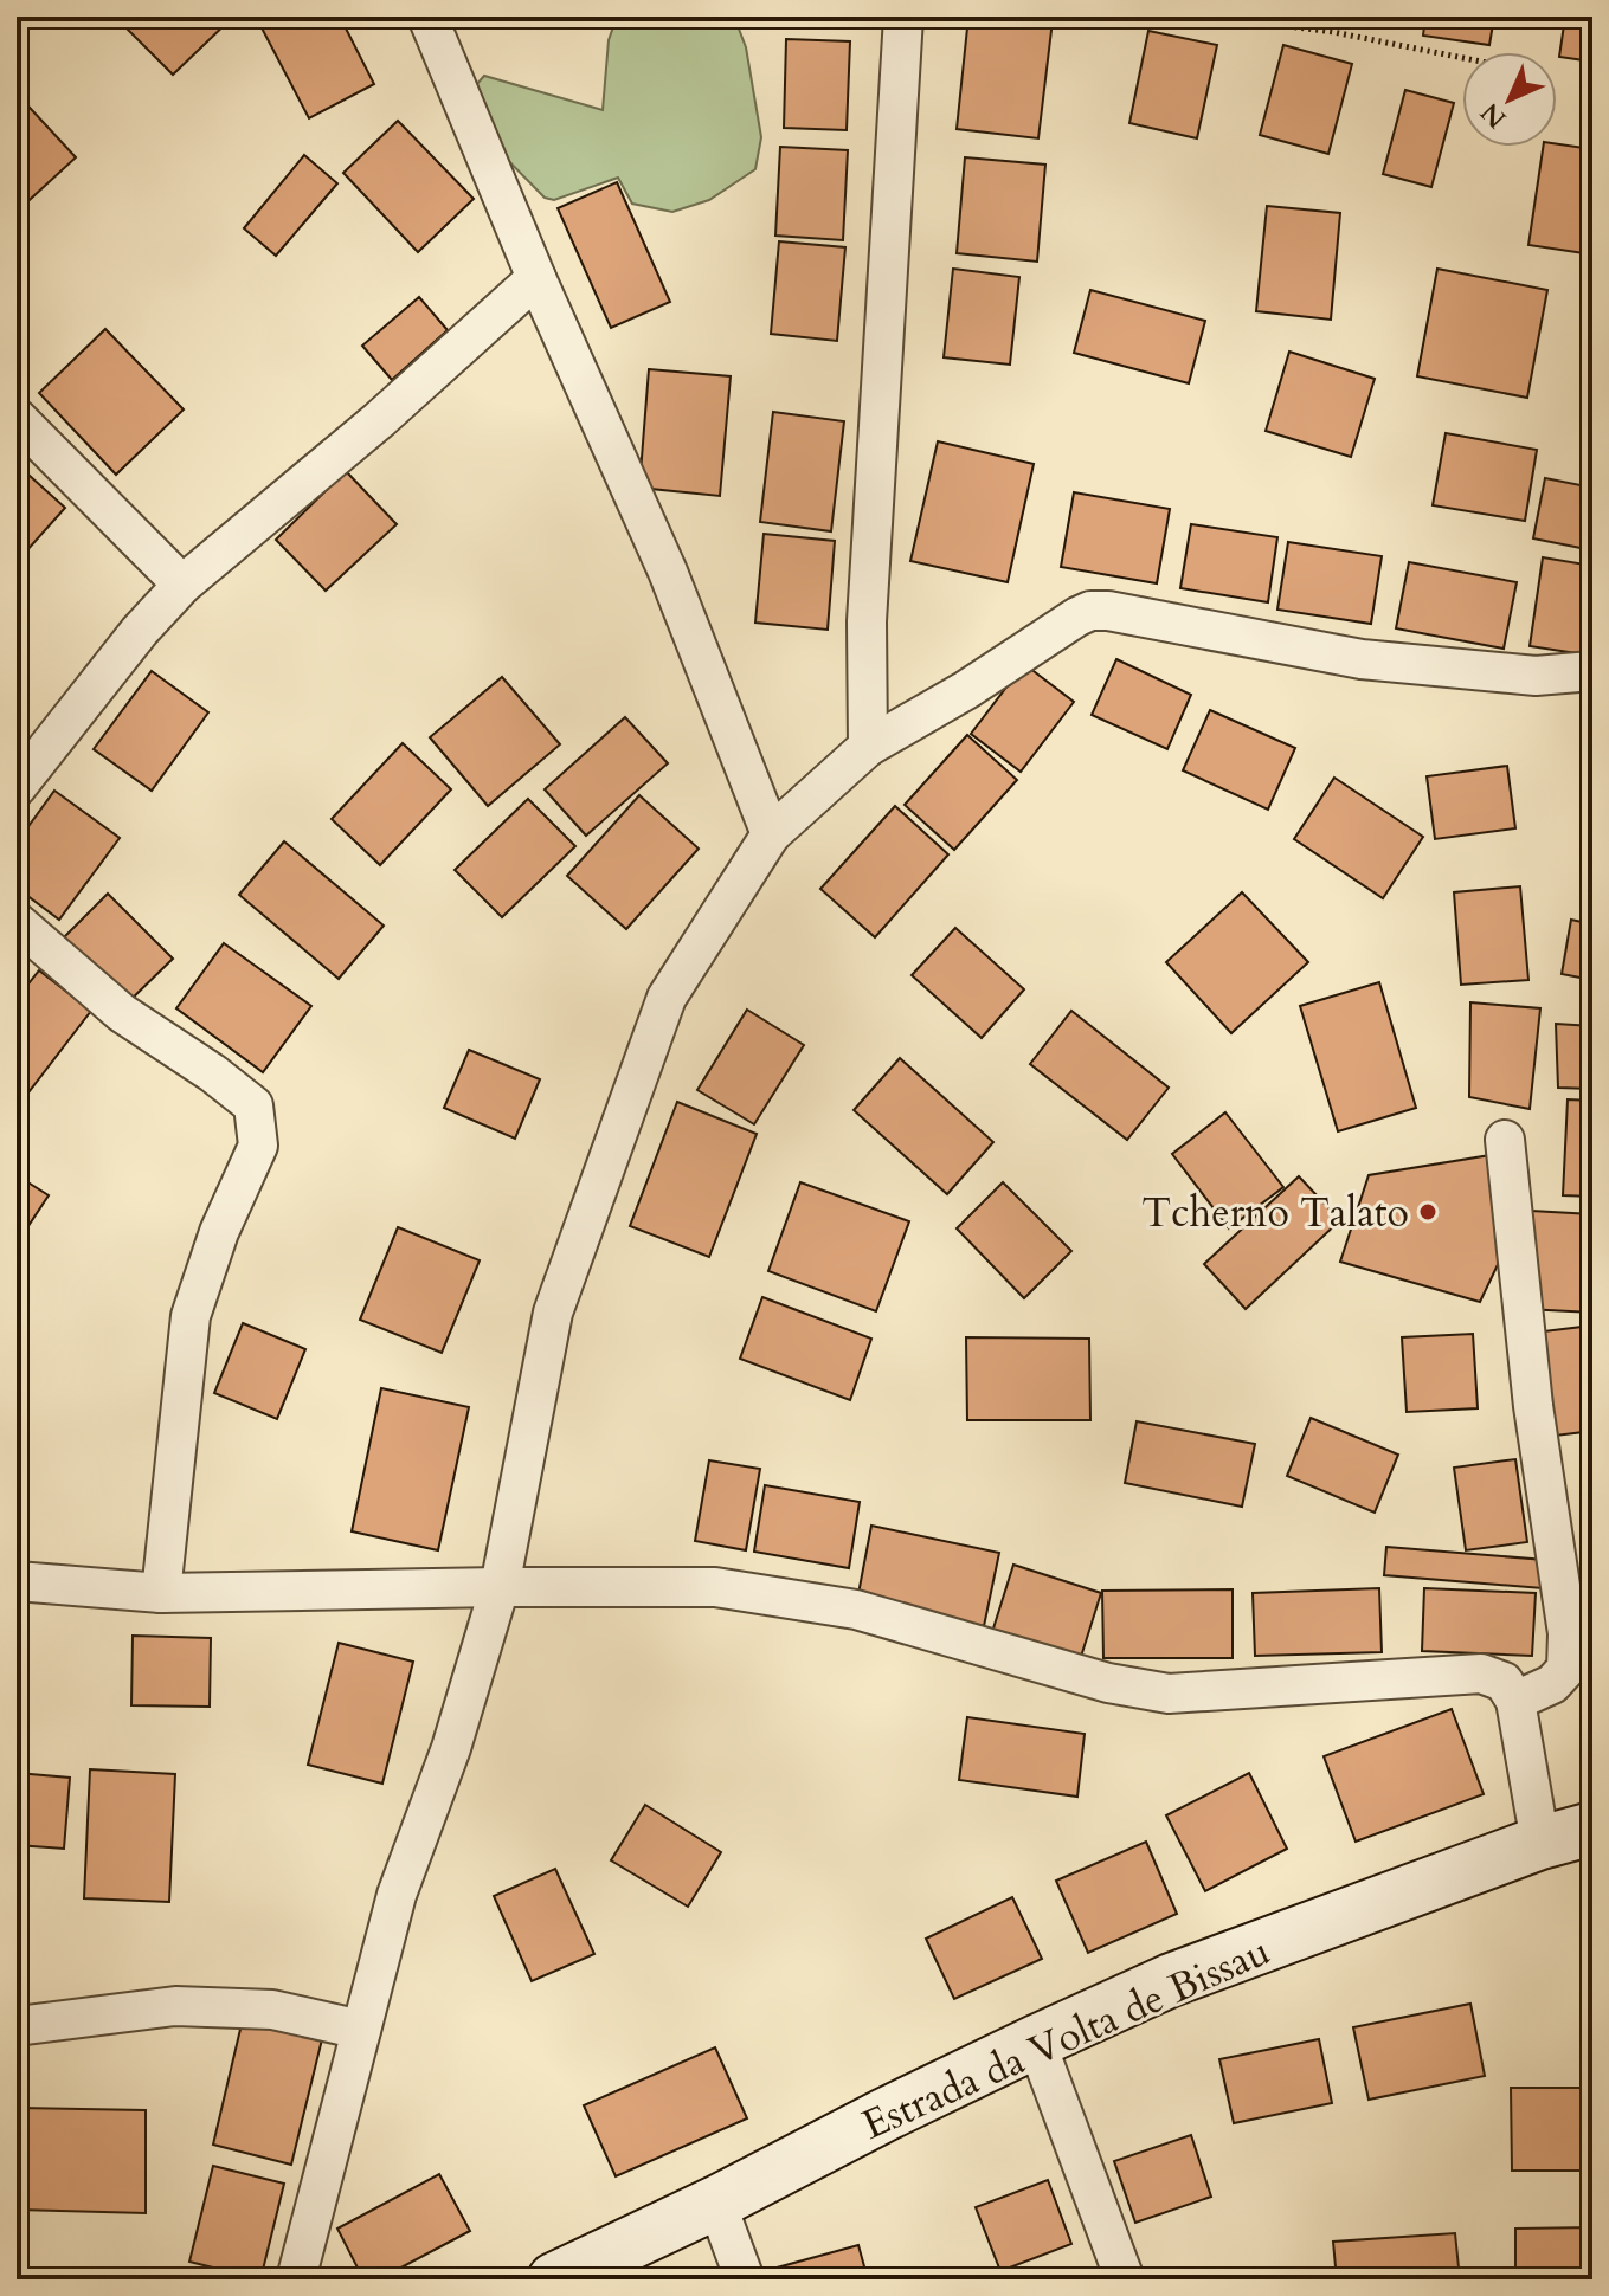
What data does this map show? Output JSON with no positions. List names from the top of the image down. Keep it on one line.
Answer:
{"streets":{"main road":["Estrada da Volta de Bissau"]},"places":["Tcherno Talato"],"north":"bottom left"}
